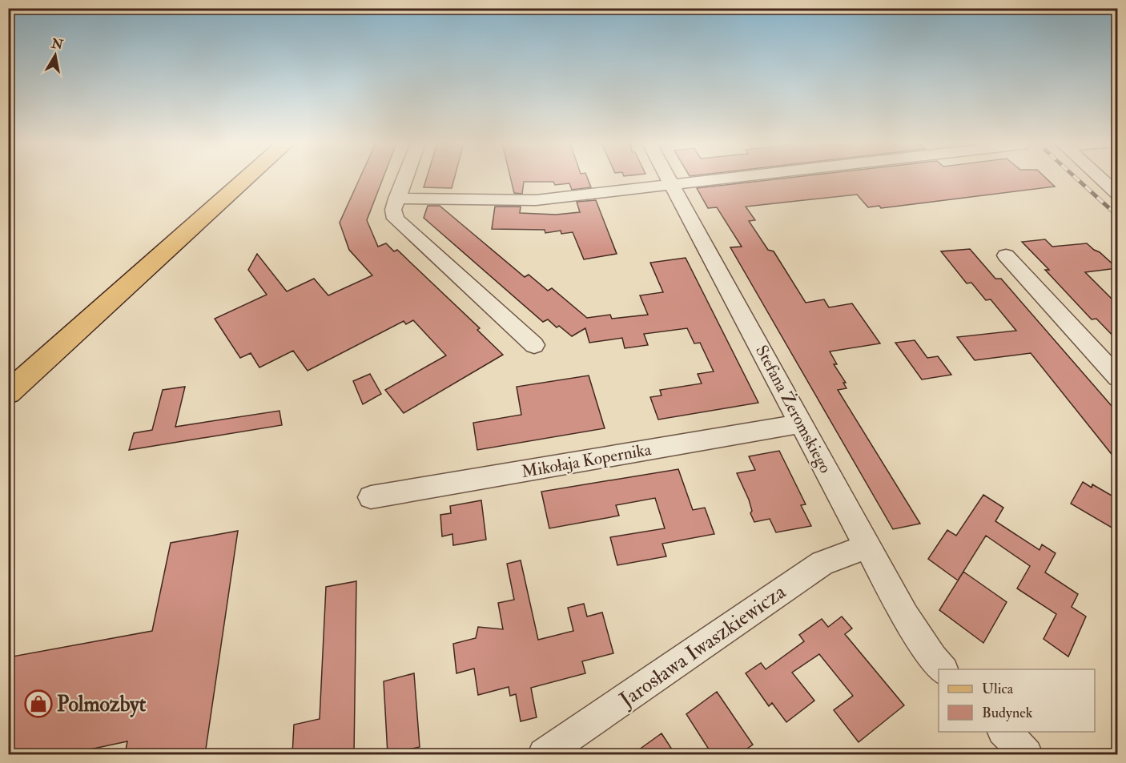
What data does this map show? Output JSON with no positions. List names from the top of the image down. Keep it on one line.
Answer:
{"streets":{"street":["Stefana Żeromskiego","Mikołaja Kopernika","Jarosława Iwaszkiewicza"]},"crossings":[["Stefana Żeromskiego","Mikołaja Kopernika"],["Stefana Żeromskiego","Jarosława Iwaszkiewicza"]],"places":{"shop":["Polmozbyt"]},"legend":["Ulica","Budynek"],"north":"top"}
